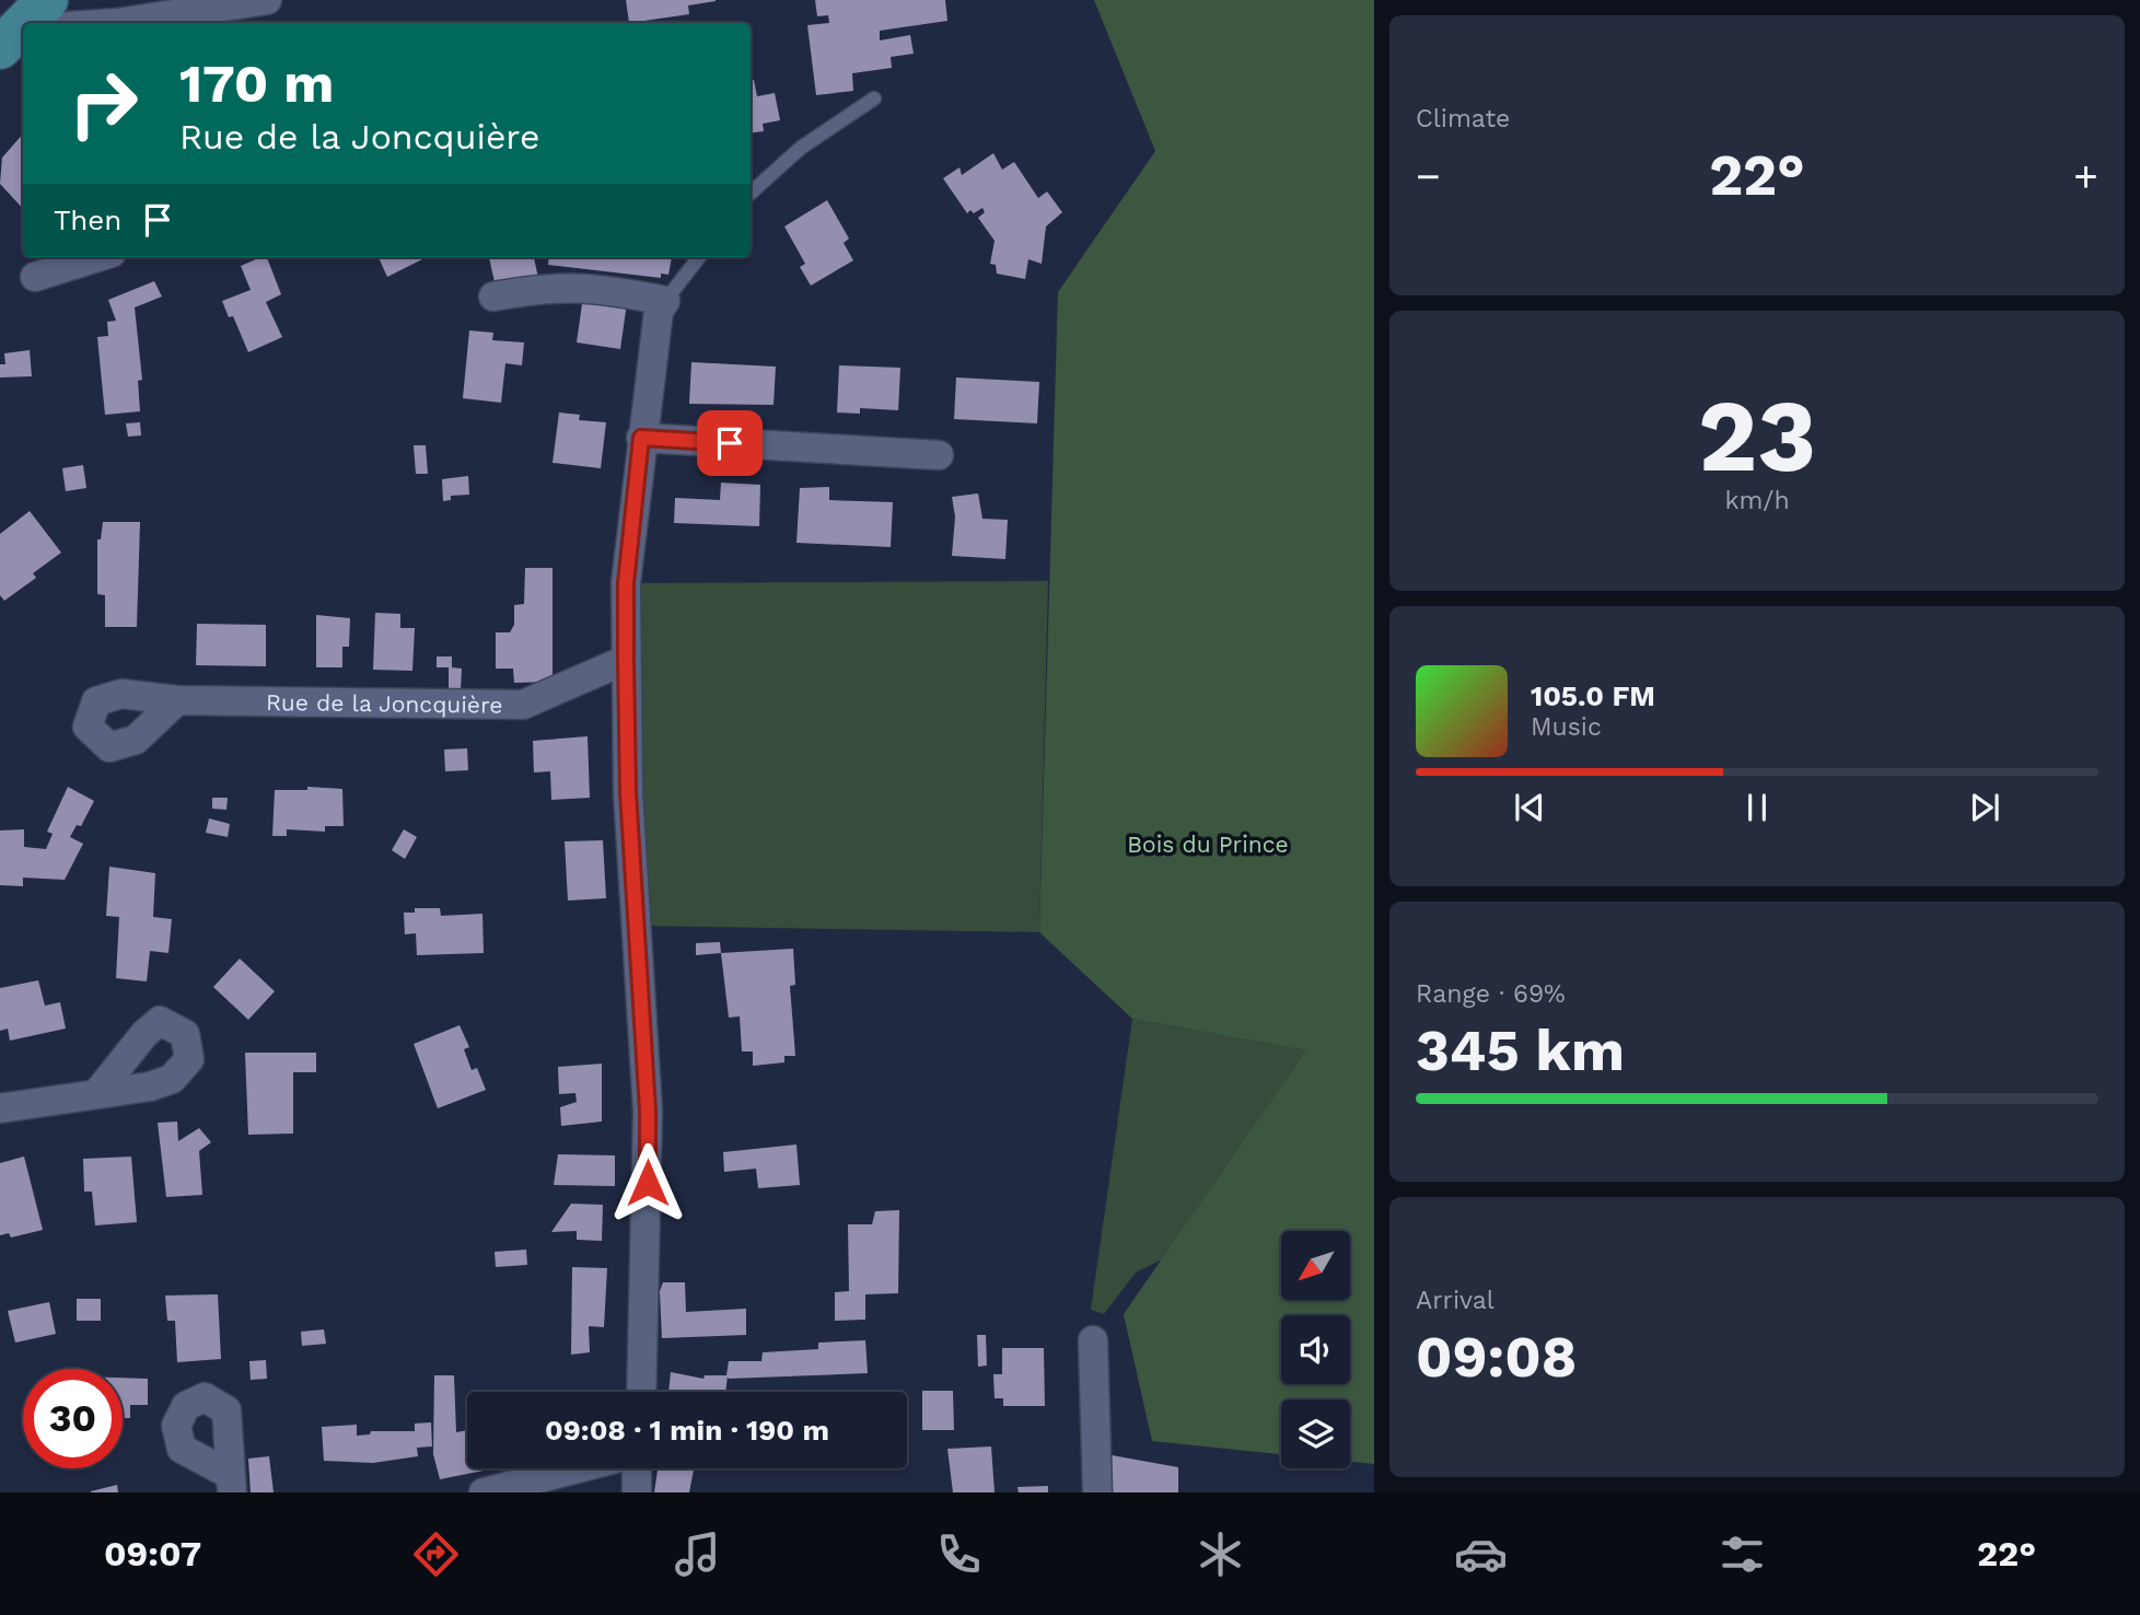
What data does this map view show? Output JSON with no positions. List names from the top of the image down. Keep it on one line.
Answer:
{"streets":{"street":["Rue de la Joncquière"]},"parks":["Bois du Prince"],"north":"bottom left","page":{"tile":["Climate",["23","km/h"],["Range · 69%","345 km"],["Arrival","09:08"]],"turn":["170 m","Rue de la Joncquière"],"heat":["−","22°","+"],"then":"Then","song":["105.0 FM","Music"],"limit":"30","trip":"09:08 · 1 min · 190 m","tabs":["09:07","22°"]}}
